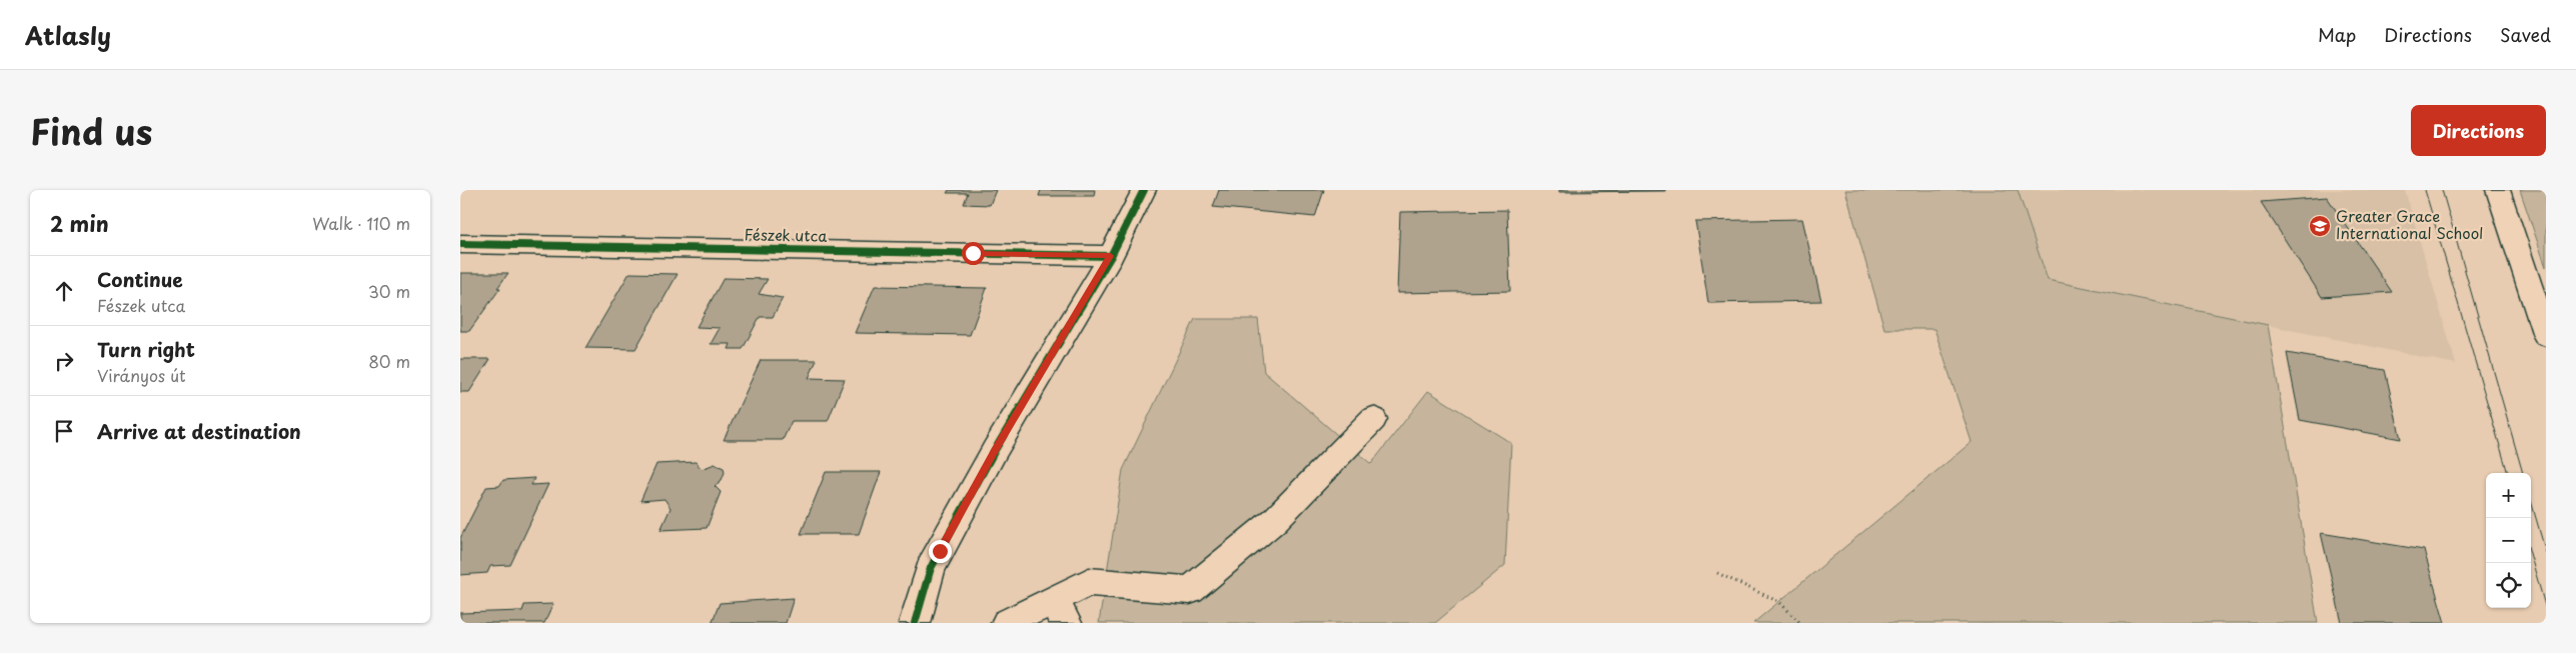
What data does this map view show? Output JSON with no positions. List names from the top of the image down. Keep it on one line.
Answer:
{"streets":{"street":["Fészek utca"]},"places":{"school or university":["Greater Grace International School"]},"page":{"header":"Atlasly","nav":["Map","Directions","Saved"],"title":"Find us","buttons":"Directions","heading":["2 min","Walk · 110 m"],"list":[["Continue","Fészek utca","30 m"],["Turn right","Virányos út","80 m"],"Arrive at destination"],"map_buttons":["+","−"]}}
